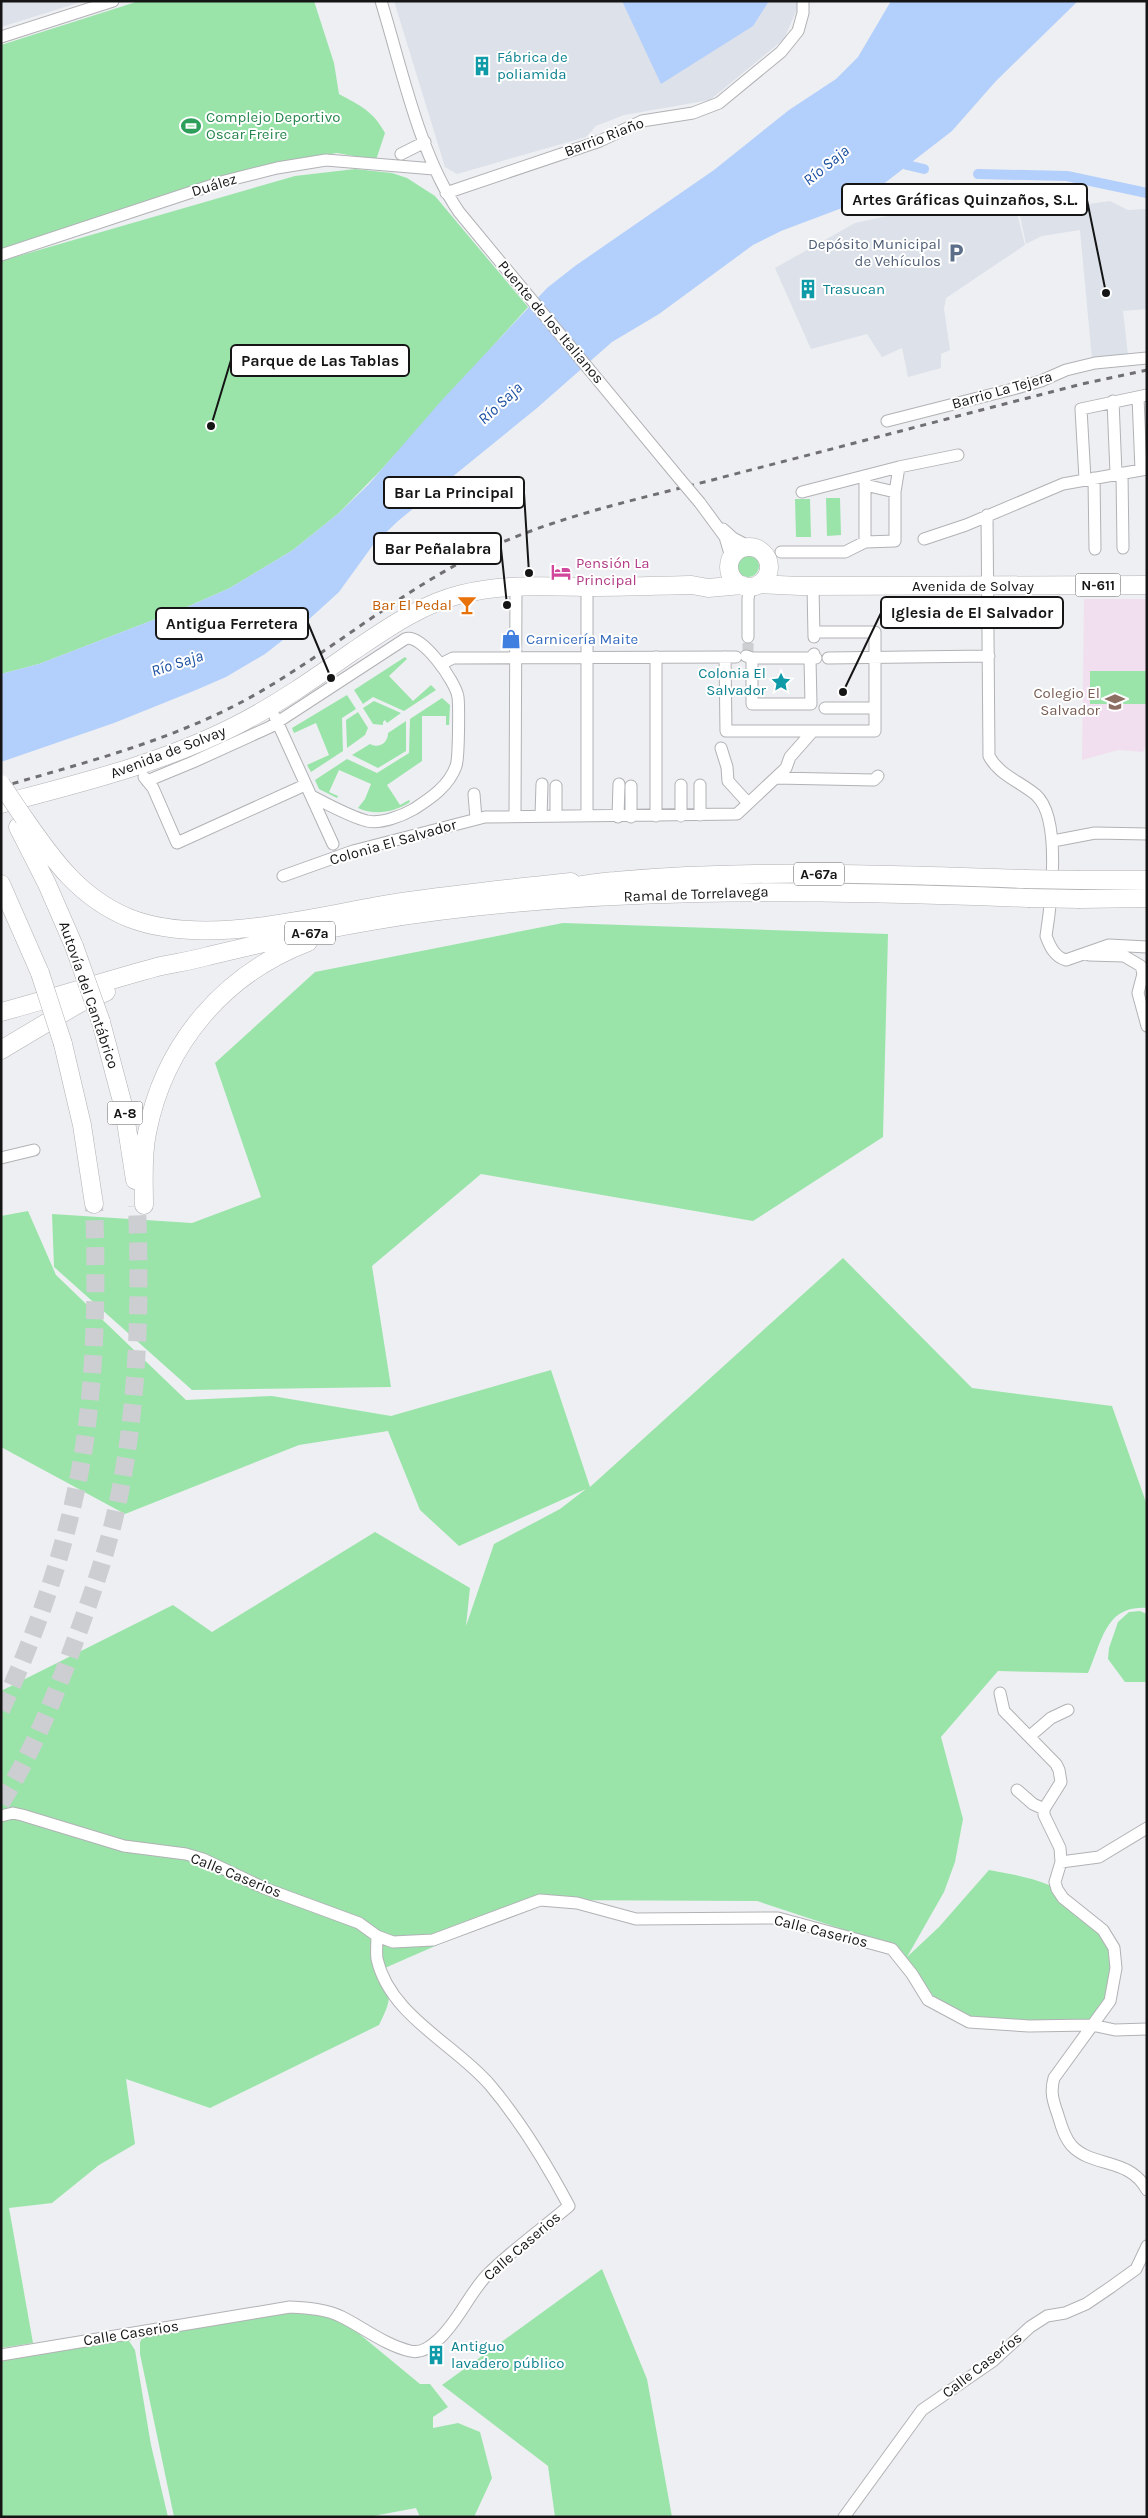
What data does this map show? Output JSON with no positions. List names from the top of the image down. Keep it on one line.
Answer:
{"streets":{"highway":["N-611","Avenida de Solvay","A-67a","Ramal de Torrelavega","Autovía del Cantábrico","A-8"],"street":["Barrio Riaño","Duález","Puente de los Italianos","Barrio La Tejera","Colonia El Salvador","Calle Caserios","Calle Caseríos"]},"crossings":[["Barrio Riaño","Puente de los Italianos"],["Duález","Puente de los Italianos"],["N-611","Avenida de Solvay"],["Ramal de Torrelavega","Autovía del Cantábrico"]],"water":["Río Saja"],"places":{"building":["Fábrica de poliamida","Trasucan","Antiguo lavadero público"],"sports":["Complejo Deportivo Oscar Freire"],"parking":["Depósito Municipal de Vehículos"],"other":["Artes Gráficas Quinzaños, S.L.","Parque de Las Tablas","Bar La Principal","Bar Peñalabra","Antigua Ferretera","Iglesia de El Salvador"],"hotel":["Pensión La Principal"],"bar":["Bar El Pedal"],"shop":["Carnicería Maite"],"place":["Colonia El Salvador"],"school or university":["Colegio El Salvador"]}}
